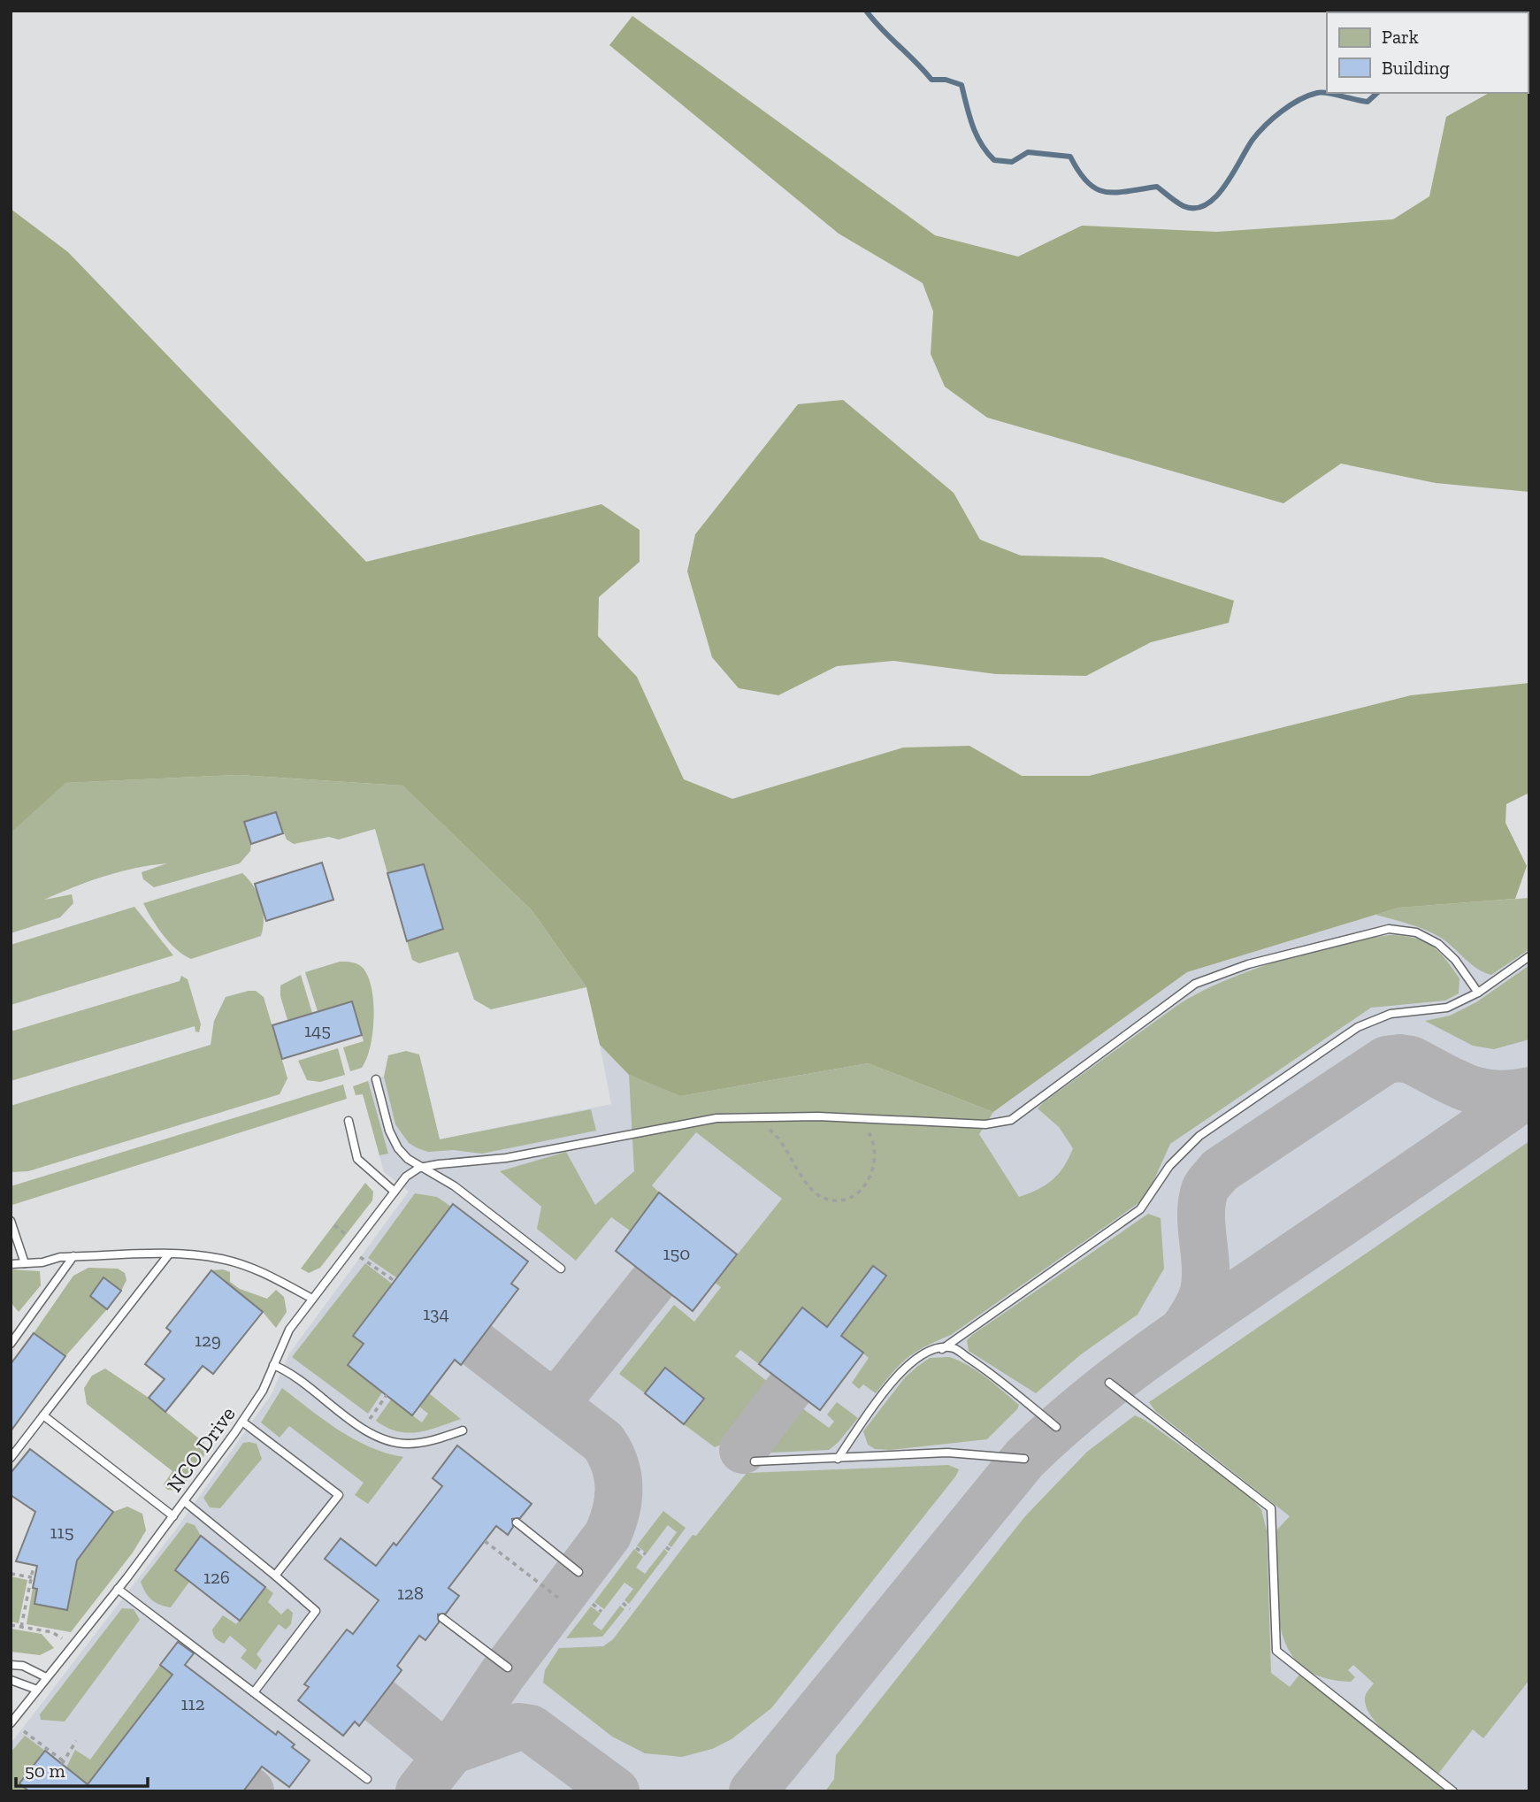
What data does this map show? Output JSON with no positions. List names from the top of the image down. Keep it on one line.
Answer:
{"streets":{"lane":["NCO Drive"]},"house_numbers":["145","150","134","129","115","126","128","112"],"legend":["Park","Building"],"scale_bar":"50 m"}
